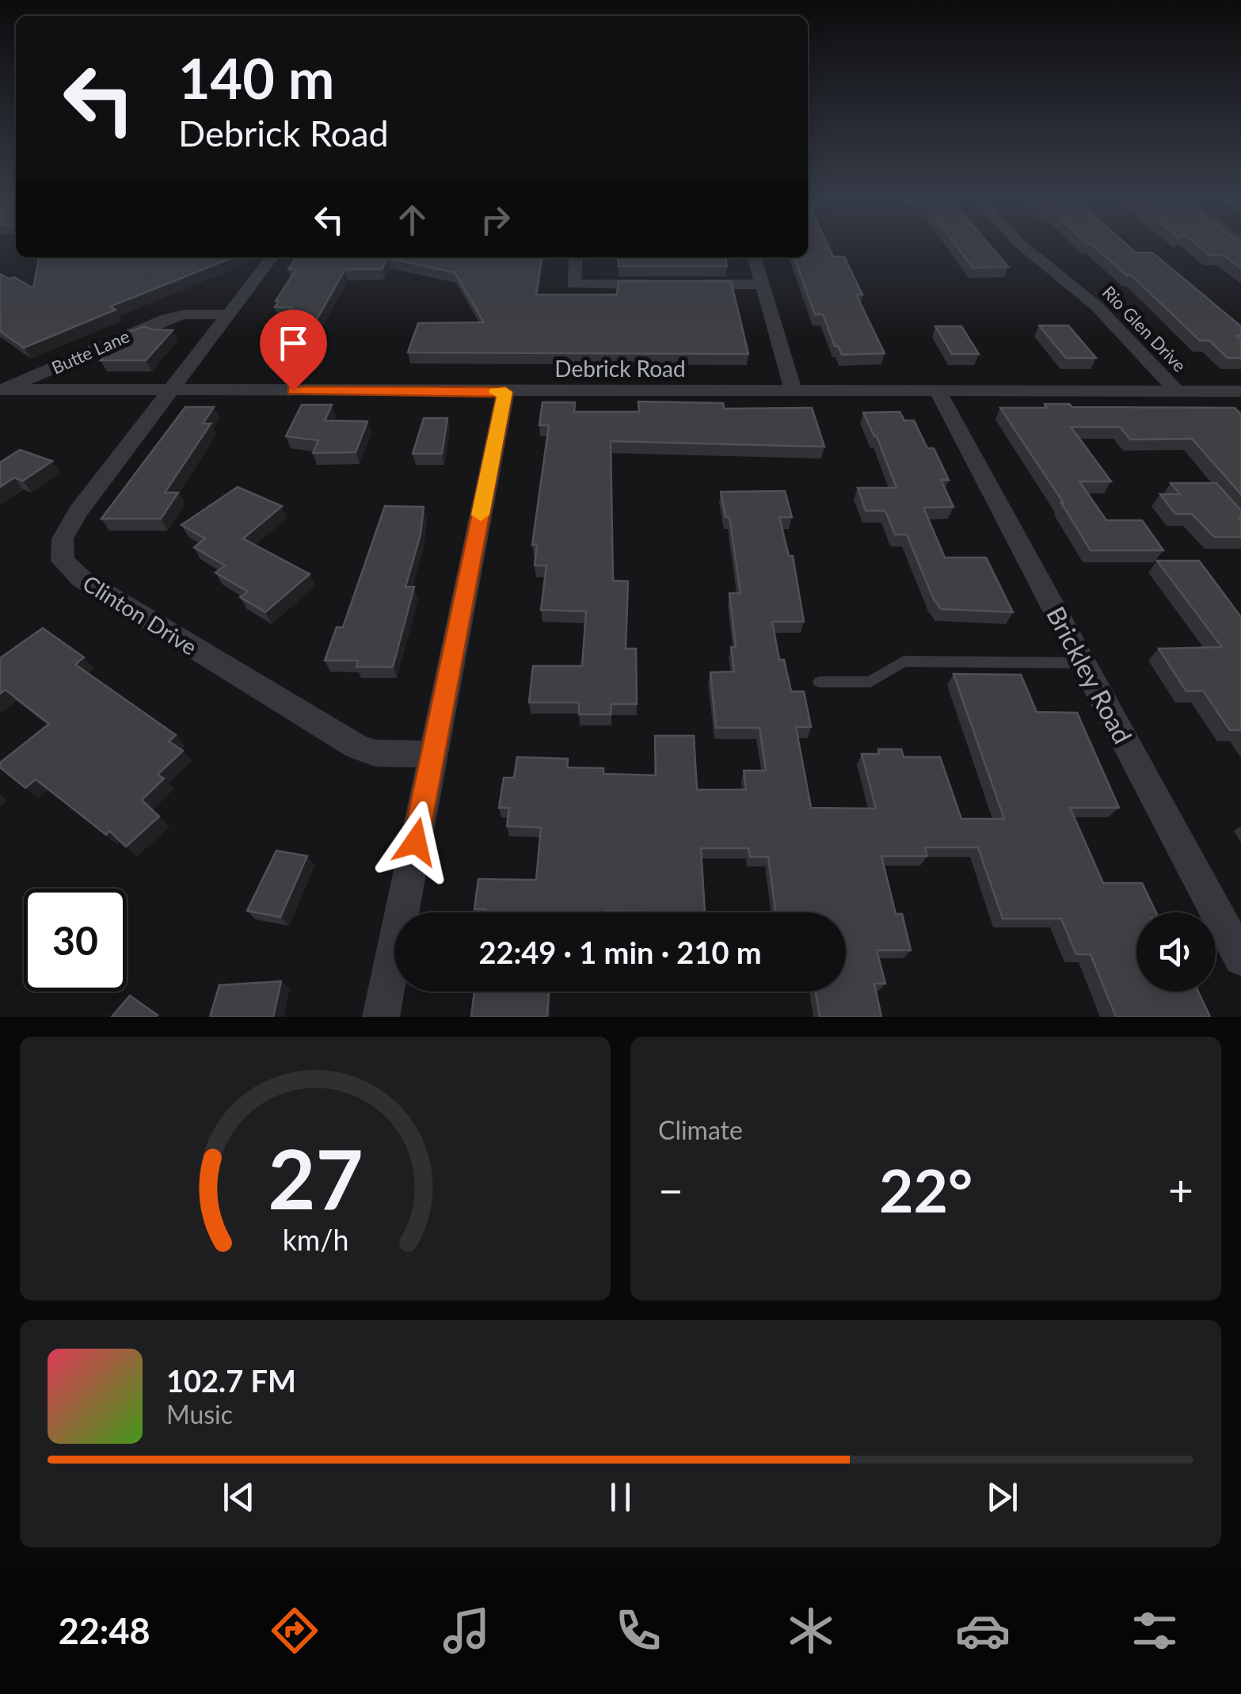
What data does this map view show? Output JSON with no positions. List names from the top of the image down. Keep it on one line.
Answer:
{"streets":{"street":["Rio Glen Drive","Butte Lane","Debrick Road","Clinton Drive","Brickley Road"]},"crossings":[["Rio Glen Drive","Debrick Road"],["Butte Lane","Debrick Road"],["Butte Lane","Clinton Drive"],["Debrick Road","Clinton Drive"],["Debrick Road","Brickley Road"]],"page":{"turn":["140 m","Debrick Road"],"limit":"30","trip":"22:49 · 1 min · 210 m","tile":"Climate","heat":["−","22°","+"],"song":["102.7 FM","Music"],"tabs":"22:48","gauge":["27","km/h"]}}
